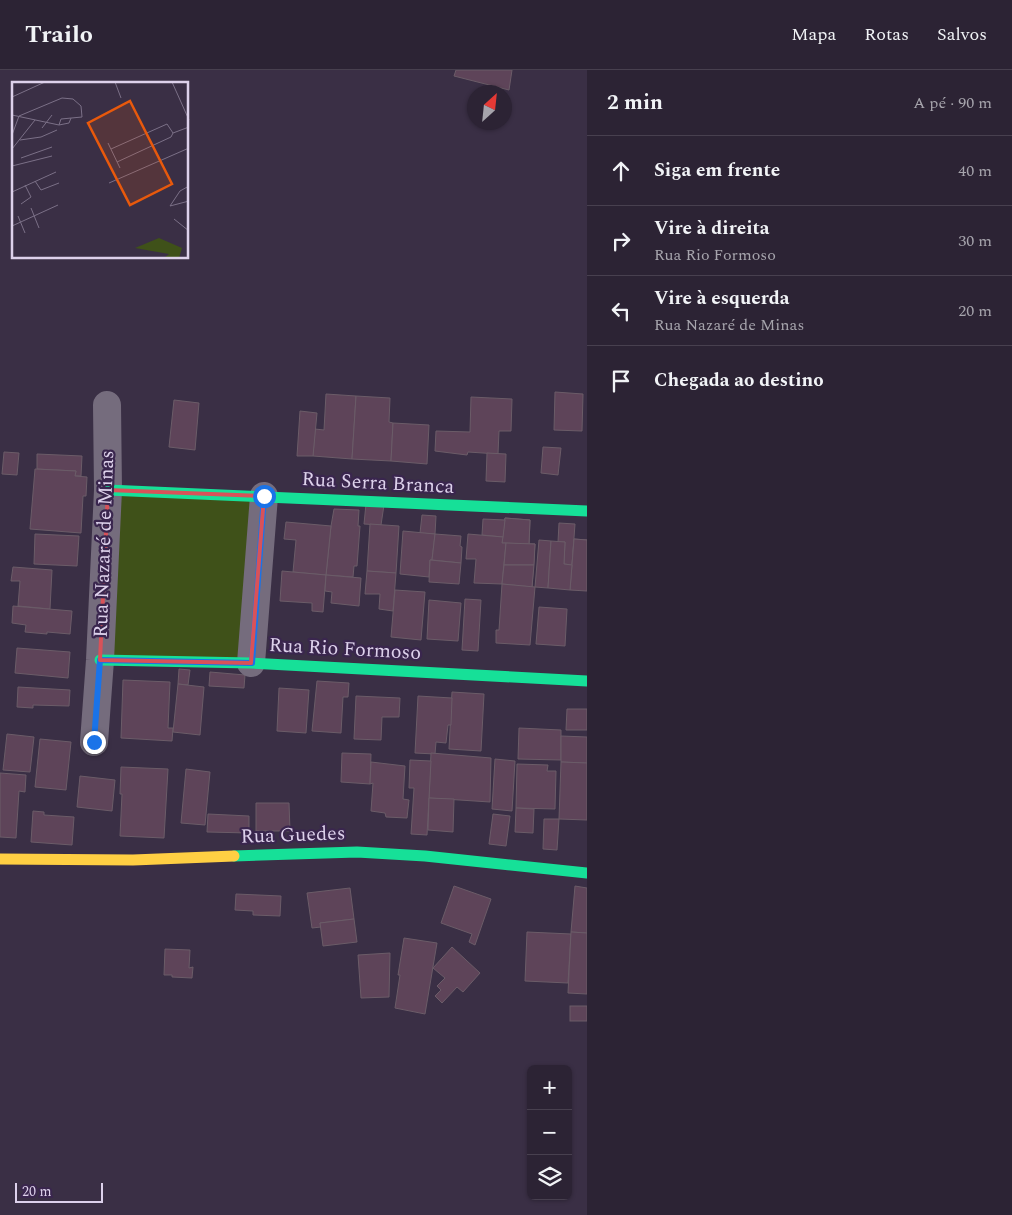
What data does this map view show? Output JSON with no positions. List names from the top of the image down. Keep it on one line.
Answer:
{"streets":{"street":["Rua Serra Branca","Rua Nazaré de Minas","Rua Rio Formoso","Rua Guedes"]},"crossings":[["Rua Serra Branca","Rua Nazaré de Minas"],["Rua Nazaré de Minas","Rua Rio Formoso"]],"scale_bar":"20 m","north":"top right","page":{"header":"Trailo","nav":["Mapa","Rotas","Salvos"],"heading":["2 min","A pé · 90 m"],"list":[["Siga em frente","40 m"],["Vire à direita","Rua Rio Formoso","30 m"],["Vire à esquerda","Rua Nazaré de Minas","20 m"],"Chegada ao destino"],"map_buttons":["+","−"],"scale":"20 m"}}
